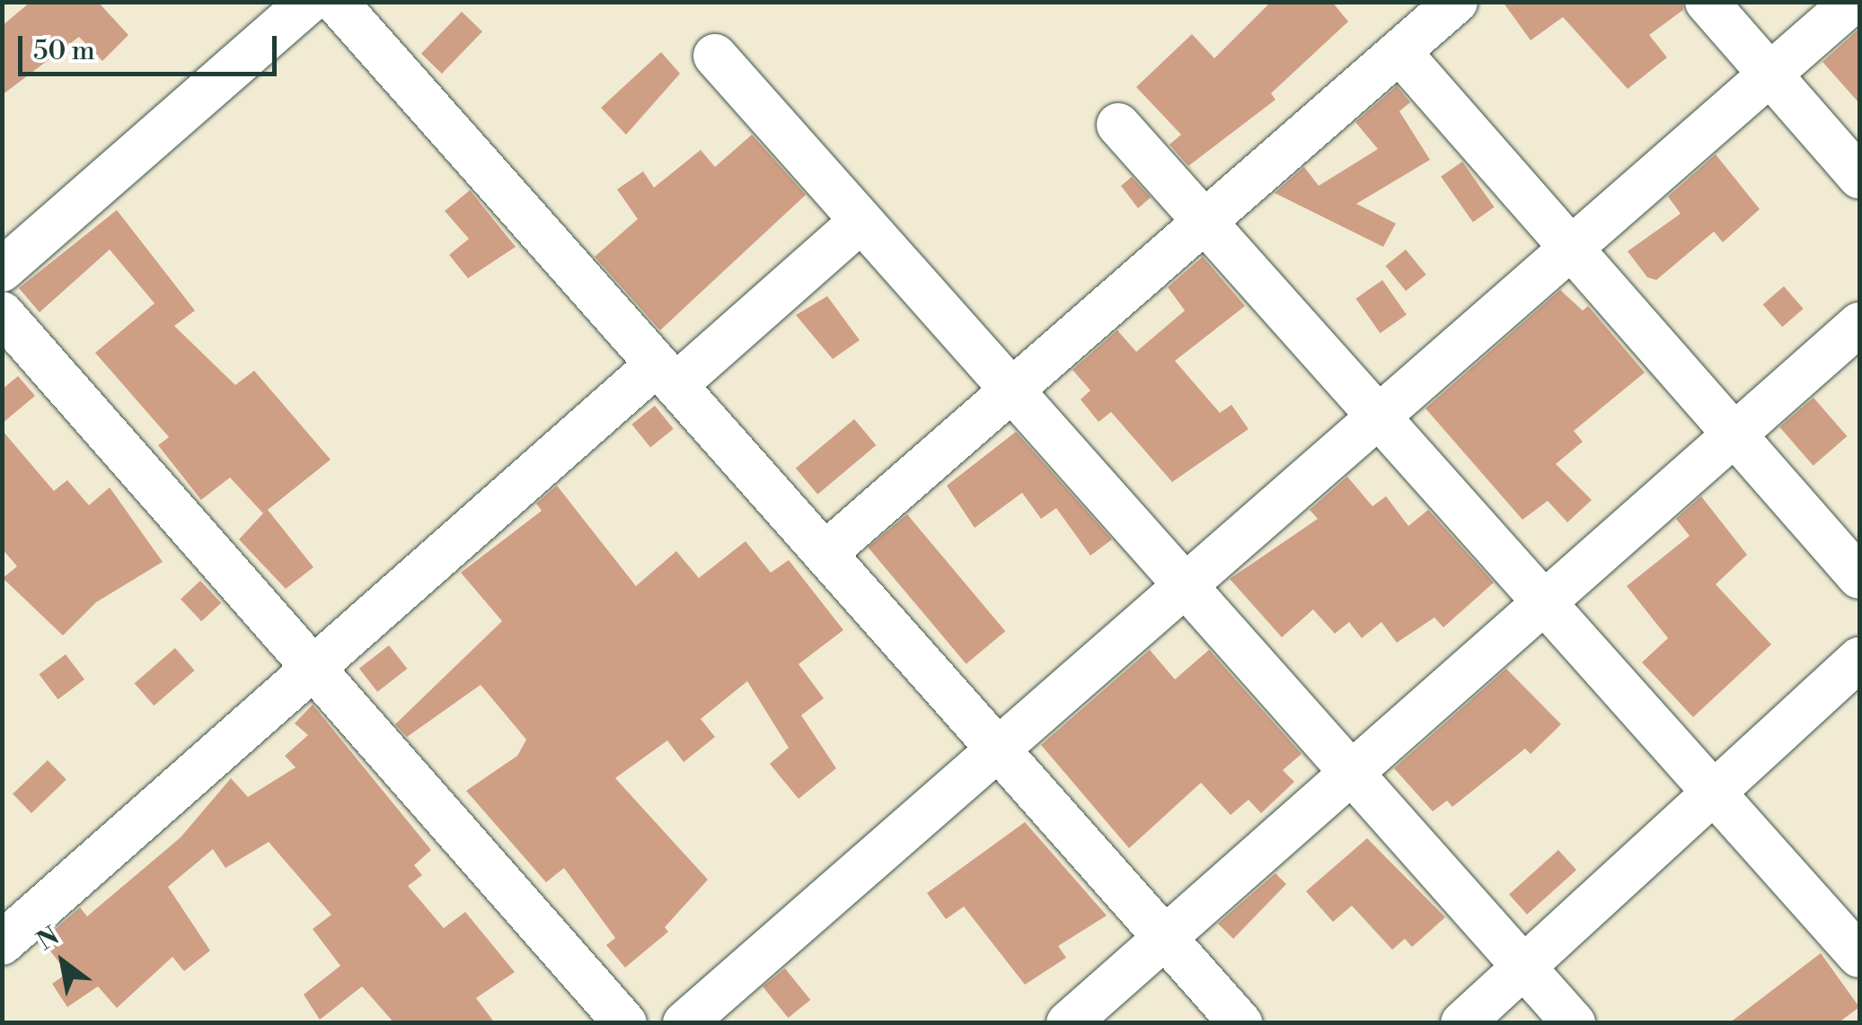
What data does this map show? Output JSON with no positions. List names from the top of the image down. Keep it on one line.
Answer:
{"scale_bar":"50 m","north":"top left"}
